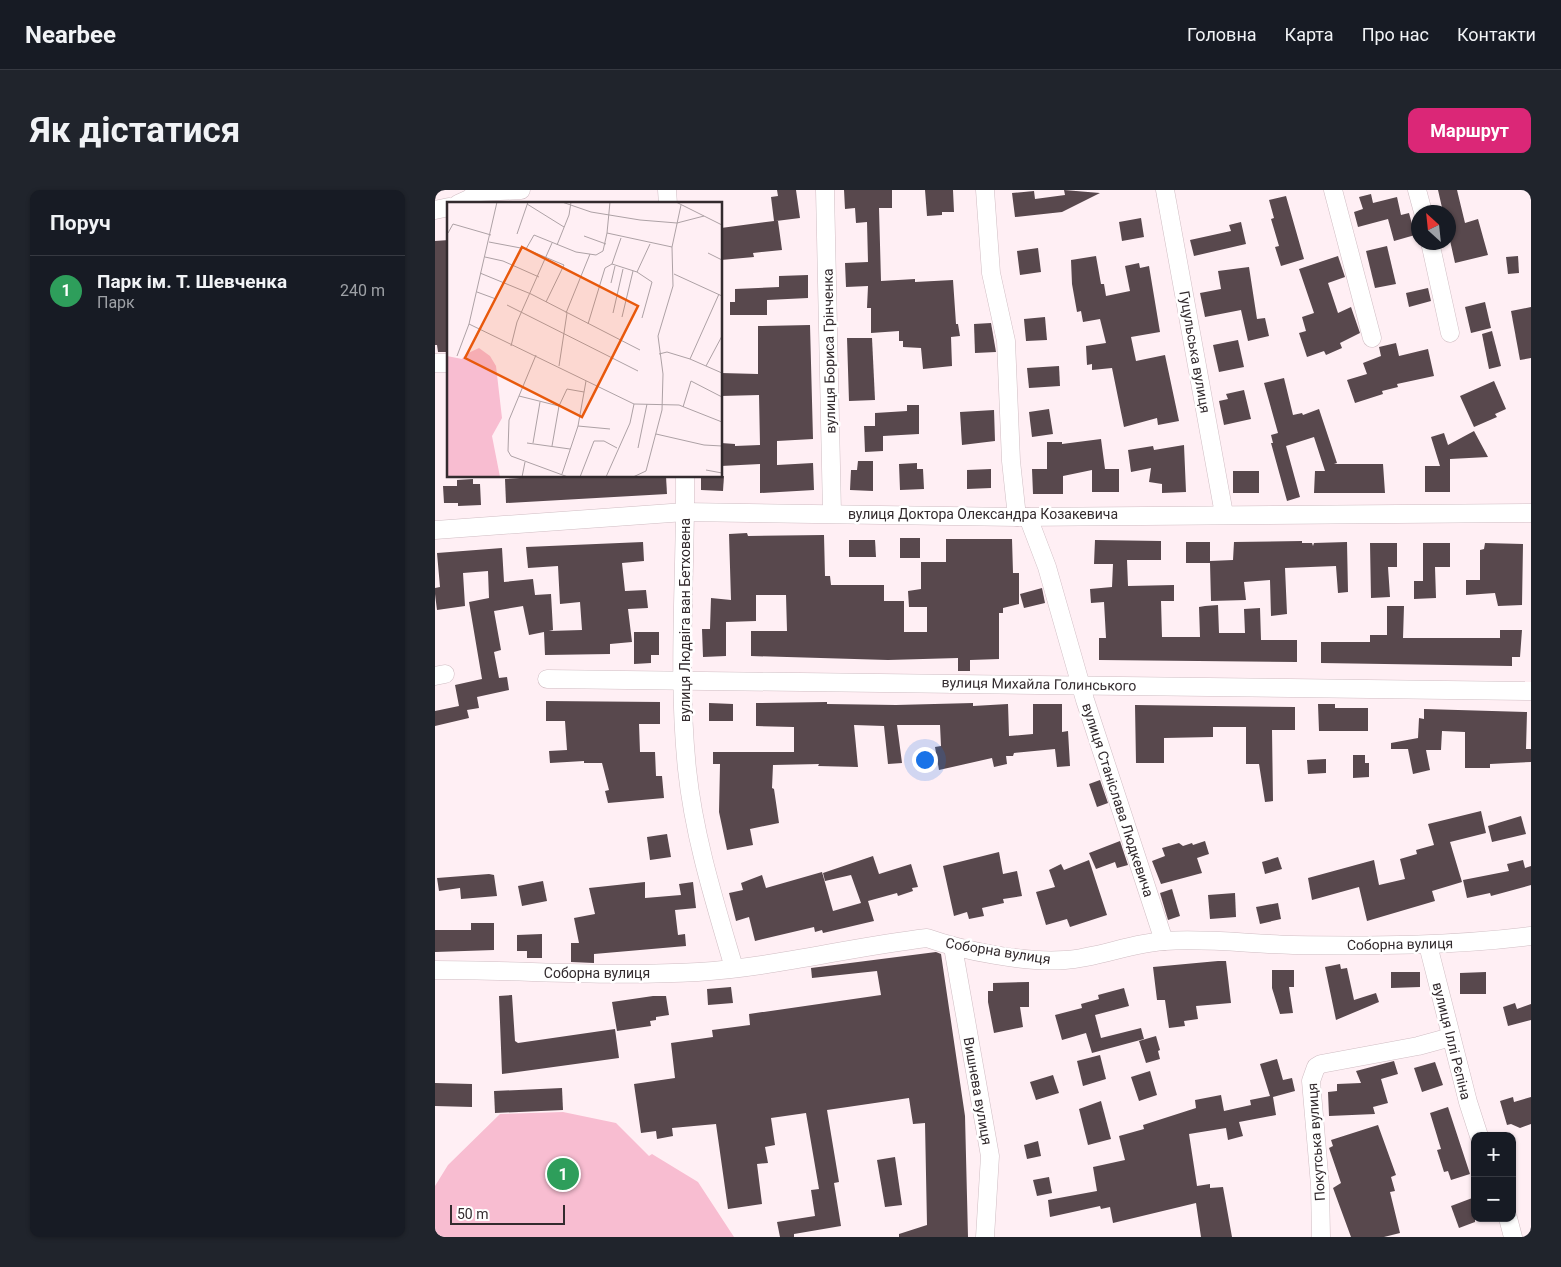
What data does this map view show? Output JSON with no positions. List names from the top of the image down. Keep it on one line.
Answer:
{"streets":{"street":["вулиця Бориса Грінченка","Гуцульська вулиця","вулиця Доктора Олександра Козакевича","вулиця Людвіга ван Бетховена","вулиця Михайла Голинського","вулиця Станіслава Людкевича","Соборна вулиця","вулиця Іллі Рєпіна","Вишнева вулиця","Покутська вулиця"]},"crossings":[["вулиця Бориса Грінченка","вулиця Доктора Олександра Козакевича"],["Гуцульська вулиця","вулиця Доктора Олександра Козакевича"],["вулиця Доктора Олександра Козакевича","вулиця Людвіга ван Бетховена"],["вулиця Доктора Олександра Козакевича","вулиця Станіслава Людкевича"],["вулиця Людвіга ван Бетховена","вулиця Михайла Голинського"],["вулиця Людвіга ван Бетховена","Соборна вулиця"],["вулиця Михайла Голинського","вулиця Станіслава Людкевича"],["вулиця Станіслава Людкевича","Соборна вулиця"],["Соборна вулиця","вулиця Іллі Рєпіна"],["Соборна вулиця","Вишнева вулиця"],["вулиця Іллі Рєпіна","Покутська вулиця"]],"scale_bar":"50 m","north":"top left","page":{"header":"Nearbee","nav":["Головна","Карта","Про нас","Контакти"],"buttons":"Маршрут","title":"Як дістатися","heading":"Поруч","list":[{"mark":"1","name":"Парк ім. Т. Шевченка","note":"Парк","value":"240 m"}],"map_buttons":["+","−"],"pins":"1","scale":"50 m"}}
